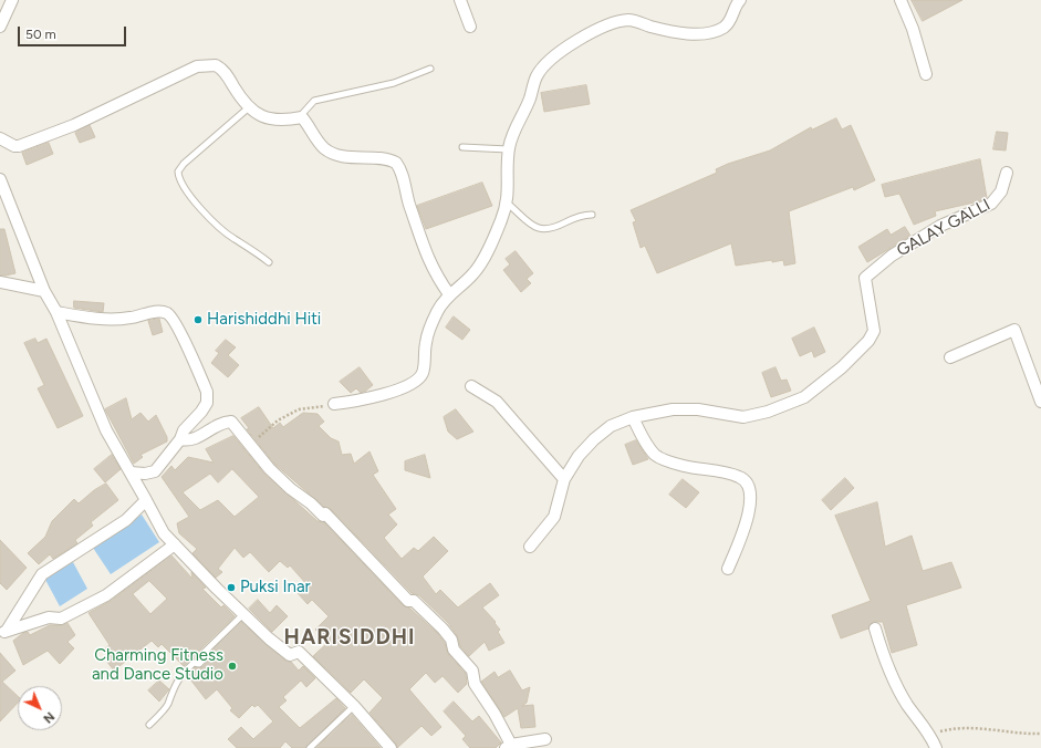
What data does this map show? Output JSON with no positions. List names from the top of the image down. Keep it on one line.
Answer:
{"streets":{"street":["GALAY GALLI"]},"districts":["HARISIDDHI"],"places":["Harishiddhi Hiti","Puksi Inar","Charming Fitness and Dance Studio"],"scale_bar":"50 m","north":"bottom right"}
